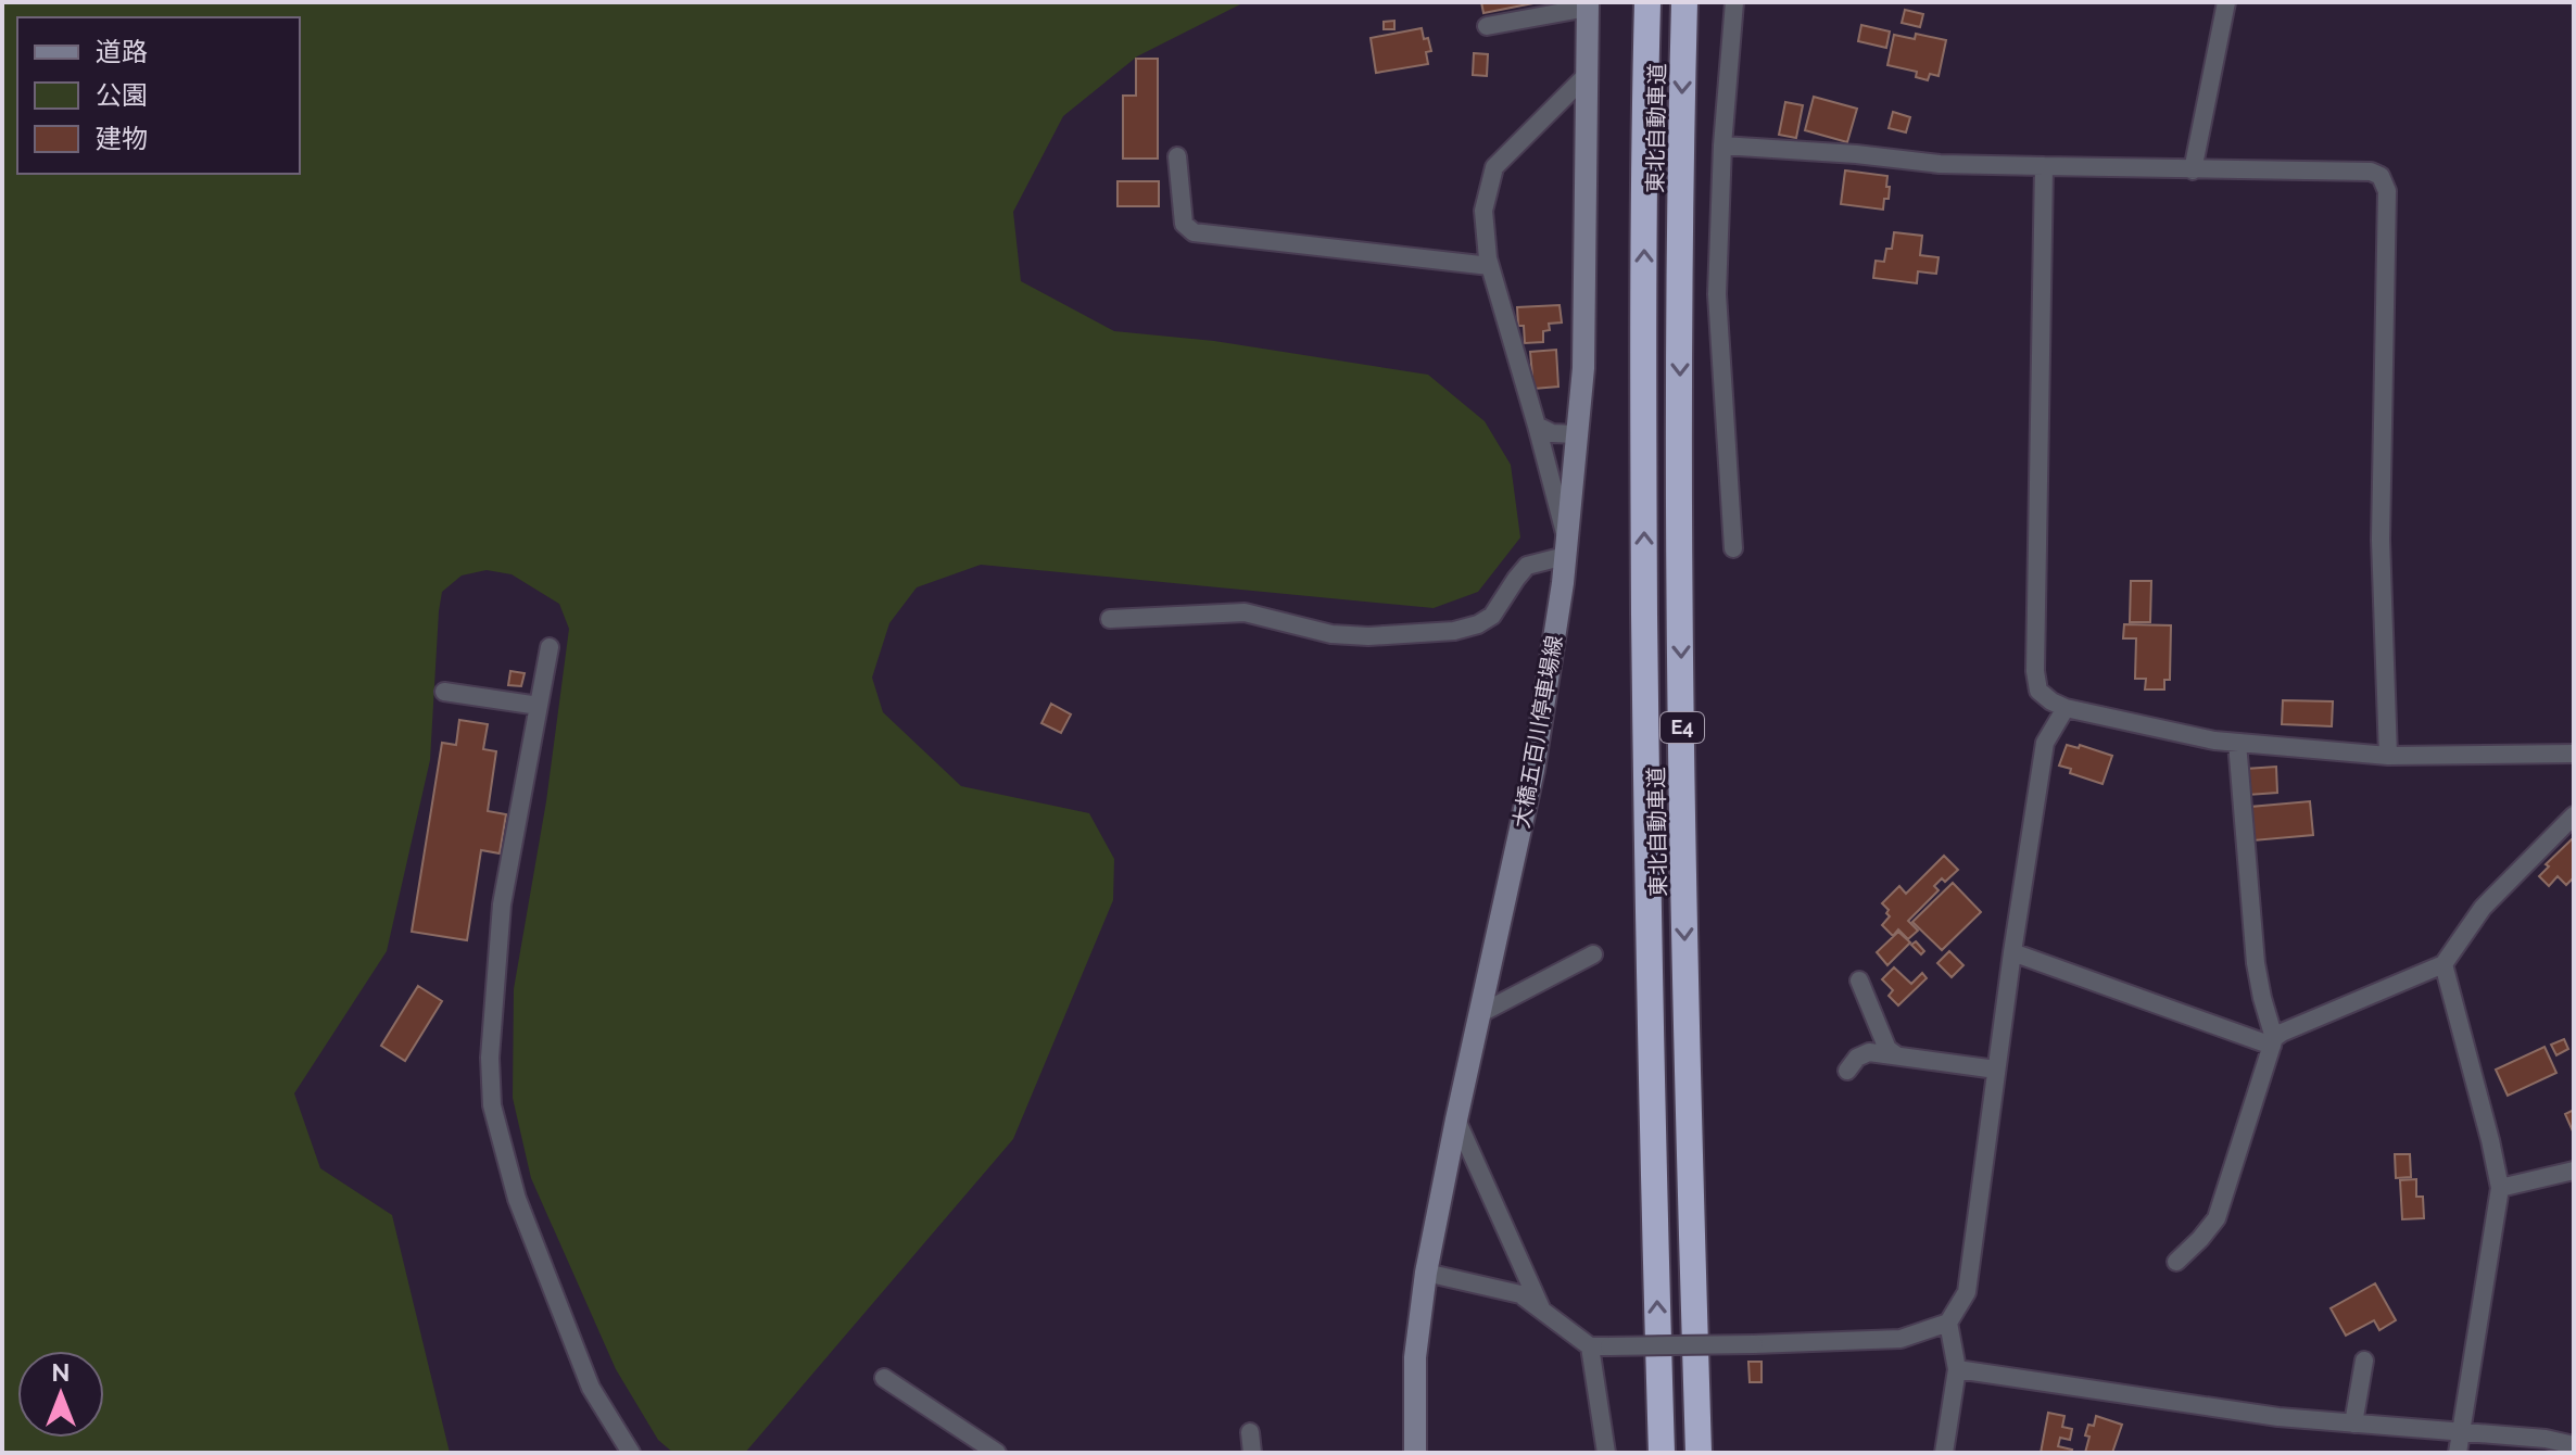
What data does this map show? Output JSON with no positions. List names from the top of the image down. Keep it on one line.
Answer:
{"streets":{"highway":["東北自動車道","E4"],"main road":["大橋五百川停車場線"]},"legend":["道路","公園","建物"],"north":"top"}
